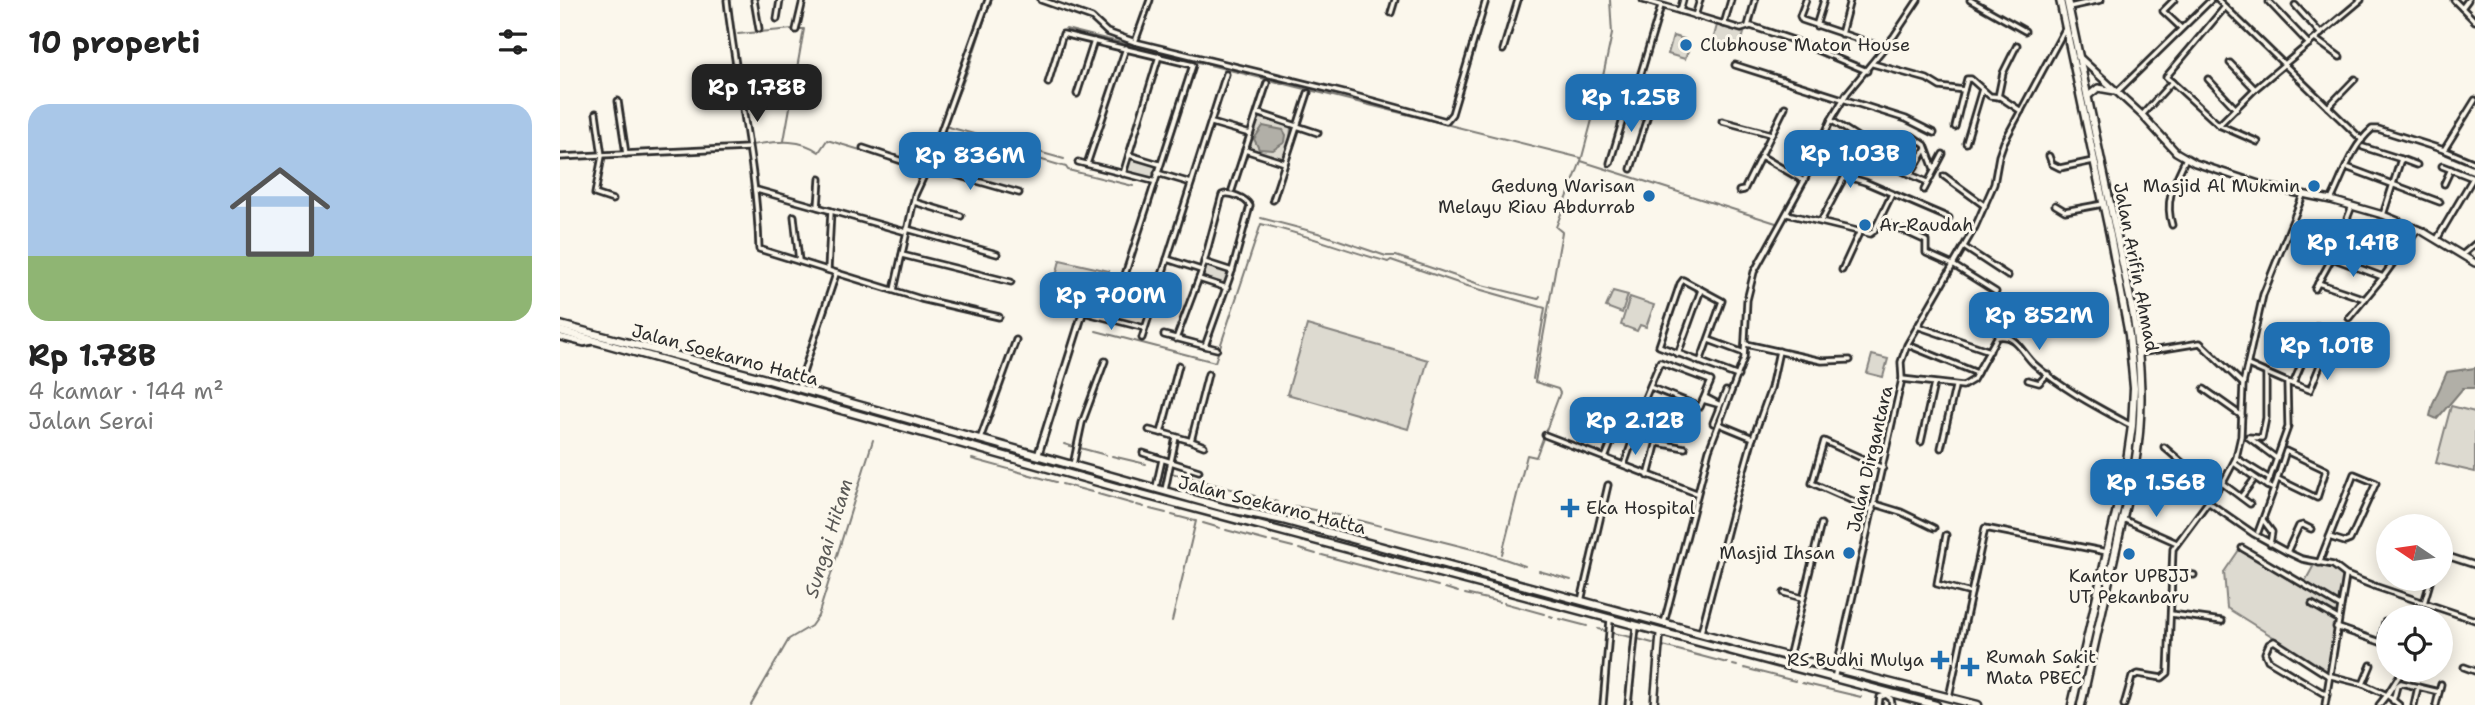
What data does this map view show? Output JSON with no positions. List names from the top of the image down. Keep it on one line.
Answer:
{"streets":{"main road":["Jalan Arifin Ahmad","Jalan Soekarno Hatta"],"street":["Jalan Dirgantara"]},"crossings":[["Jalan Arifin Ahmad","Jalan Dirgantara"],["Jalan Soekarno Hatta","Jalan Dirgantara"]],"water":["Sungai Hitam"],"places":{"other":["Clubhouse Maton House","Masjid Al Mukmin","Gedung Warisan Melayu Riau Abdurrab","Ar-Raudah","Masjid Ihsan","Kantor UPBJJ UT Pekanbaru"],"health":["Eka Hospital","RS Budhi Mulya","Rumah Sakit Mata PBEC"]},"north":"left","page":{"heading":"10 properti","price":["Rp 1.78B","Rp 1.25B","Rp 1.03B","Rp 836M","Rp 1.41B","Rp 700M","Rp 852M","Rp 1.01B","Rp 2.12B","Rp 1.56B"],"list":[{"name":"Rp 1.78B","note":"4 kamar · 144 m² · Jalan Serai"}]}}
